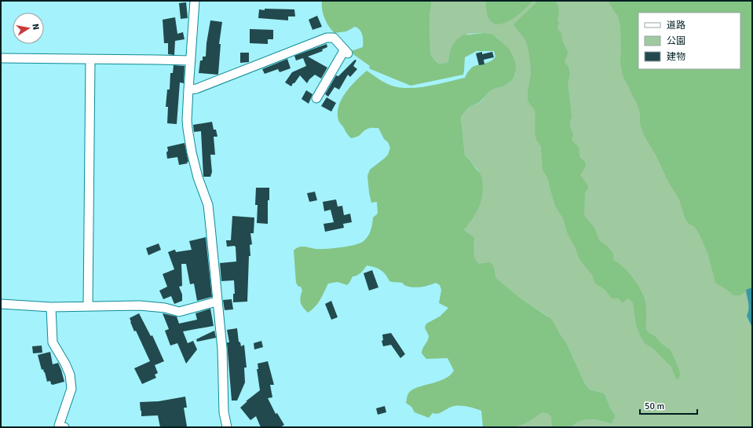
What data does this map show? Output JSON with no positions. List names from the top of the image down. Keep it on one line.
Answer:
{"legend":["道路","公園","建物"],"scale_bar":"50 m","north":"right"}
